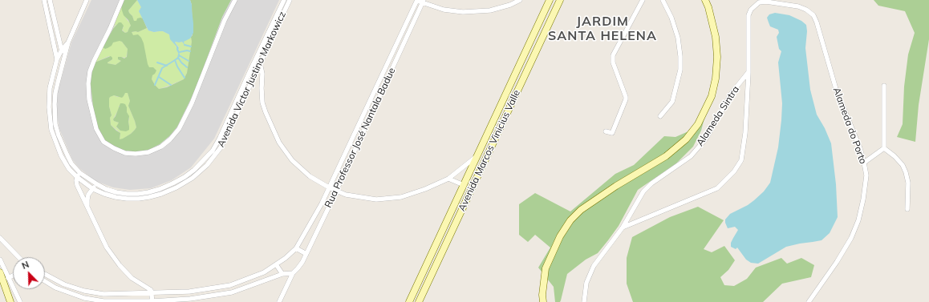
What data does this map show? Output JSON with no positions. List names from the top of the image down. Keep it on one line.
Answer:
{"streets":{"street":["Avenida Victor Justino Markowicz","Alameda Sintra","Alameda do Porto","Rua Professor José Nantala Badue","Avenida Marcos Vinicius Valle"]},"districts":["JARDIM SANTA HELENA"],"north":"top left"}
